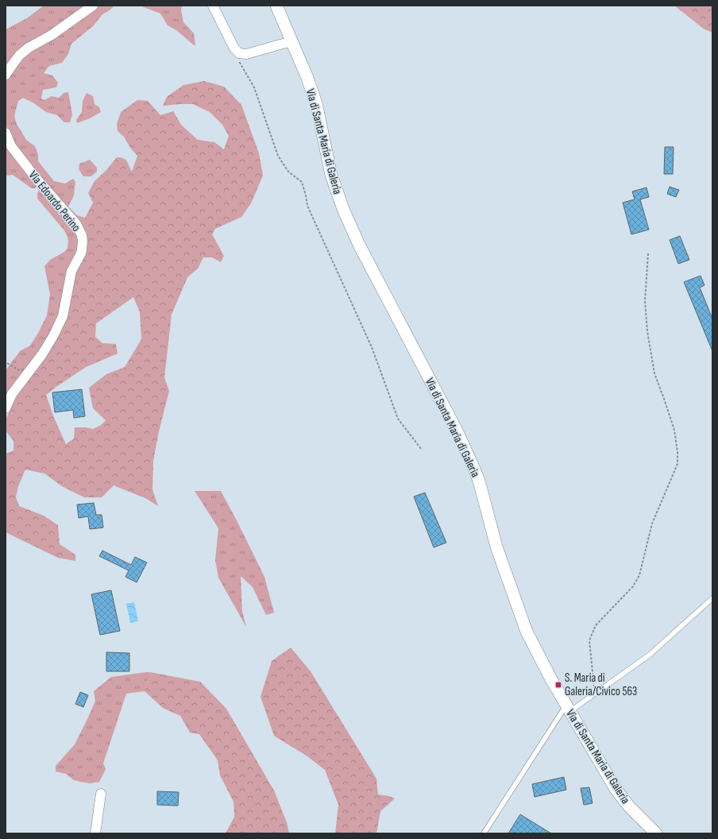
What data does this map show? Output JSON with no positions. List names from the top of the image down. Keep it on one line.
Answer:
{"streets":{"street":["Via di Santa Maria di Galeria","Via Edoardo Perino"]},"places":{"transit":["S. Maria di Galeria/Civico 563"]}}
